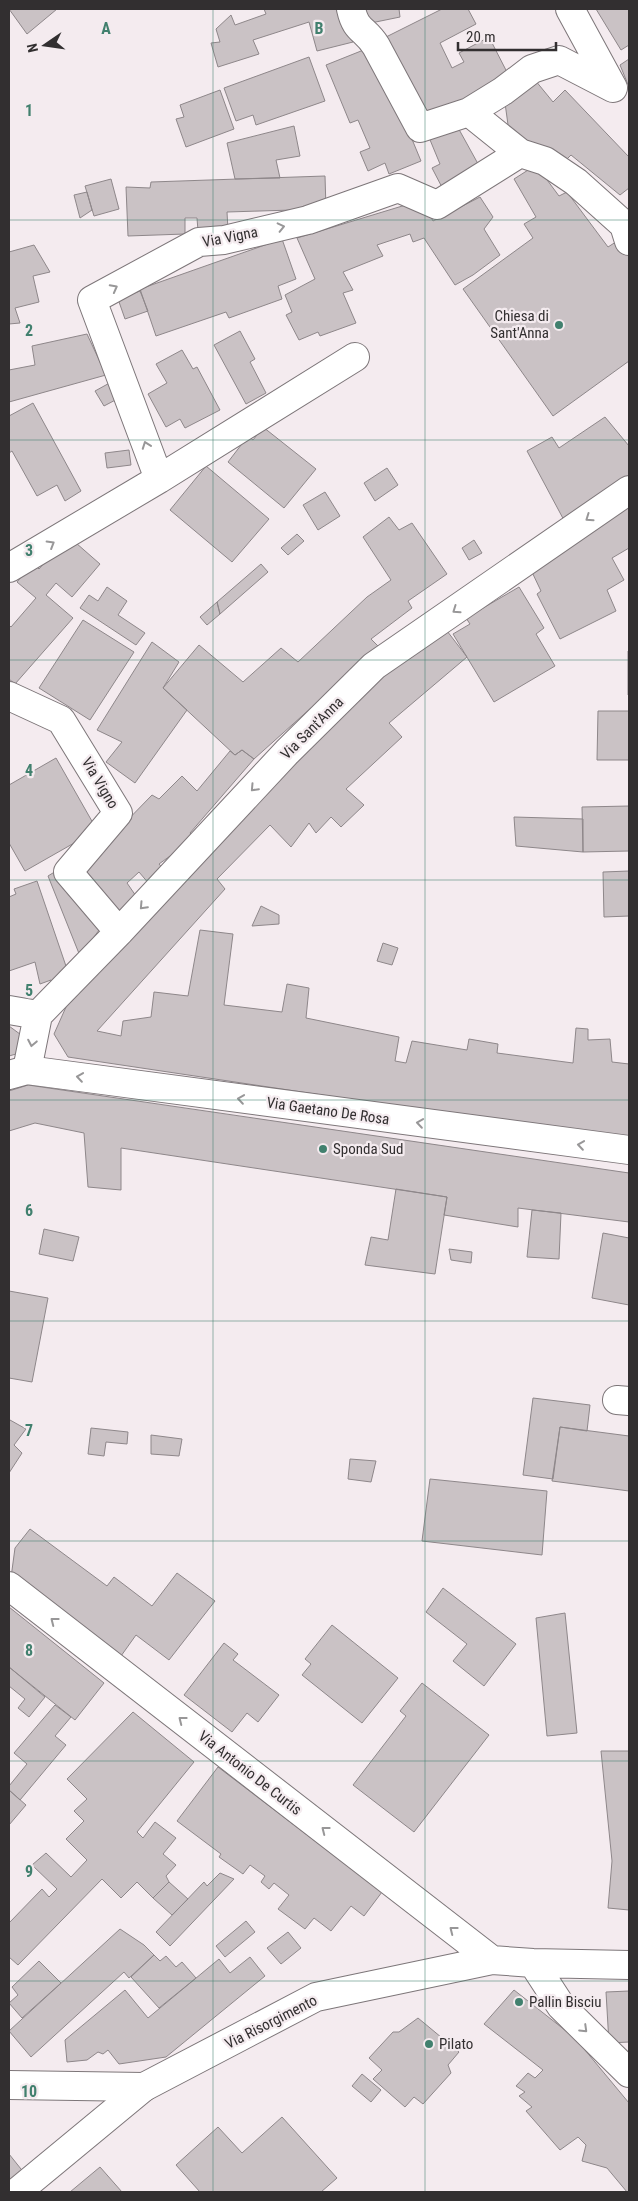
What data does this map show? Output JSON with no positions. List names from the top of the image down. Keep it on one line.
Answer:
{"streets":{"street":["Via Vigna","Via Sant'Anna","Via Vigno","Via Gaetano De Rosa","Via Antonio De Curtis","Via Risorgimento"]},"crossings":[["Via Sant'Anna","Via Vigno"],["Via Antonio De Curtis","Via Risorgimento"]],"one_way":["Via Sant'Anna","Via Gaetano De Rosa","Via Antonio De Curtis"],"places":["Chiesa di Sant'Anna","Sponda Sud","Pallin Bisciu","Pilato"],"scale_bar":"20 m","north":"left","grid":{"columns":["A","B"],"rows":["1","2","3","4","5","6","7","8","9","10"]}}
